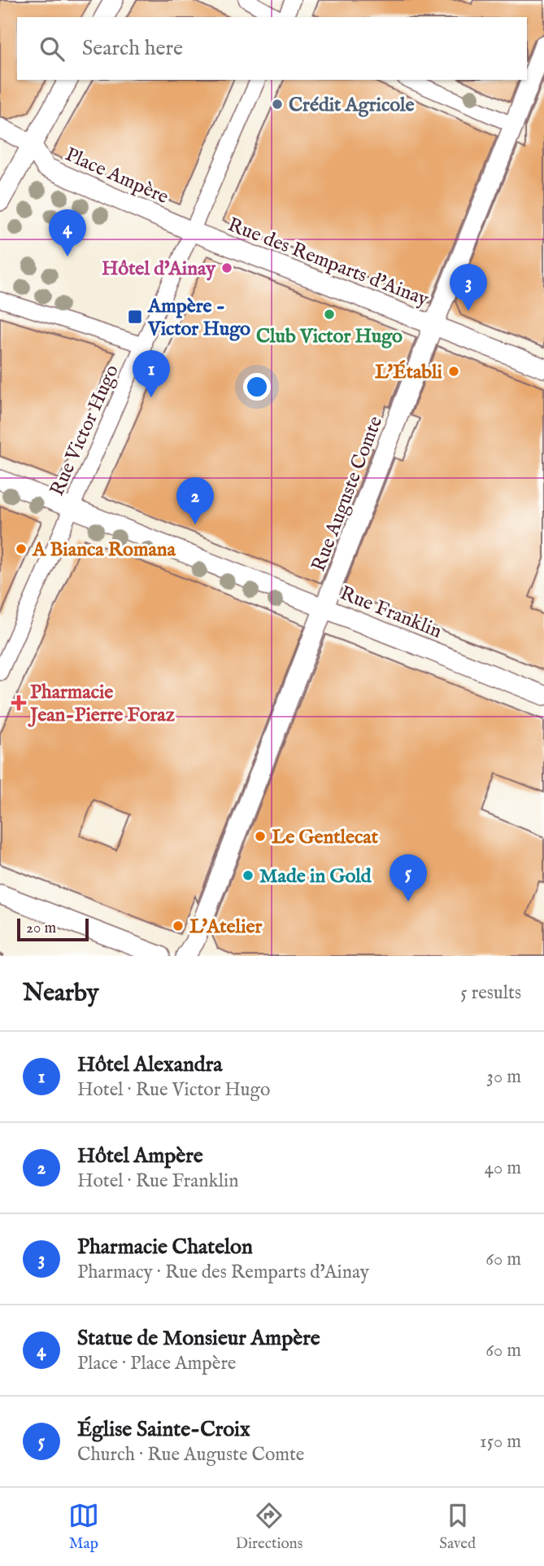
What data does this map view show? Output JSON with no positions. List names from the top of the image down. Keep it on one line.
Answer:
{"streets":{"street":["Place Ampère","Rue des Remparts d'Ainay","Rue Victor Hugo","Rue Auguste Comte","Rue Franklin"]},"crossings":[["Place Ampère","Rue des Remparts d'Ainay"],["Place Ampère","Rue Victor Hugo"],["Rue des Remparts d'Ainay","Rue Victor Hugo"],["Rue des Remparts d'Ainay","Rue Auguste Comte"],["Rue Victor Hugo","Rue Franklin"],["Rue Auguste Comte","Rue Franklin"]],"places":{"other":["Crédit Agricole","Hôtel d'Ainay","Club Victor Hugo","L'Établi","A Bianca Romana","Le Gentlecat","Made in Gold","L'Atelier"],"transit":["Ampère - Victor Hugo"],"health":["Pharmacie Jean-Pierre Foraz"]},"scale_bar":"20 m","page":{"search":"Search here","pins":["4","3","1","2","5"],"scale":"20 m","heading":["Nearby","5 results"],"list":[{"mark":"1","name":"Hôtel Alexandra","note":"Hotel · Rue Victor Hugo","value":"30 m"},{"mark":"2","name":"Hôtel Ampère","note":"Hotel · Rue Franklin","value":"40 m"},{"mark":"3","name":"Pharmacie Chatelon","note":"Pharmacy · Rue des Remparts d'Ainay","value":"60 m"},{"mark":"4","name":"Statue de Monsieur Ampère","note":"Place · Place Ampère","value":"60 m"},{"mark":"5","name":"Église Sainte-Croix","note":"Church · Rue Auguste Comte","value":"150 m"}],"nav":["Map","Directions","Saved"]}}
